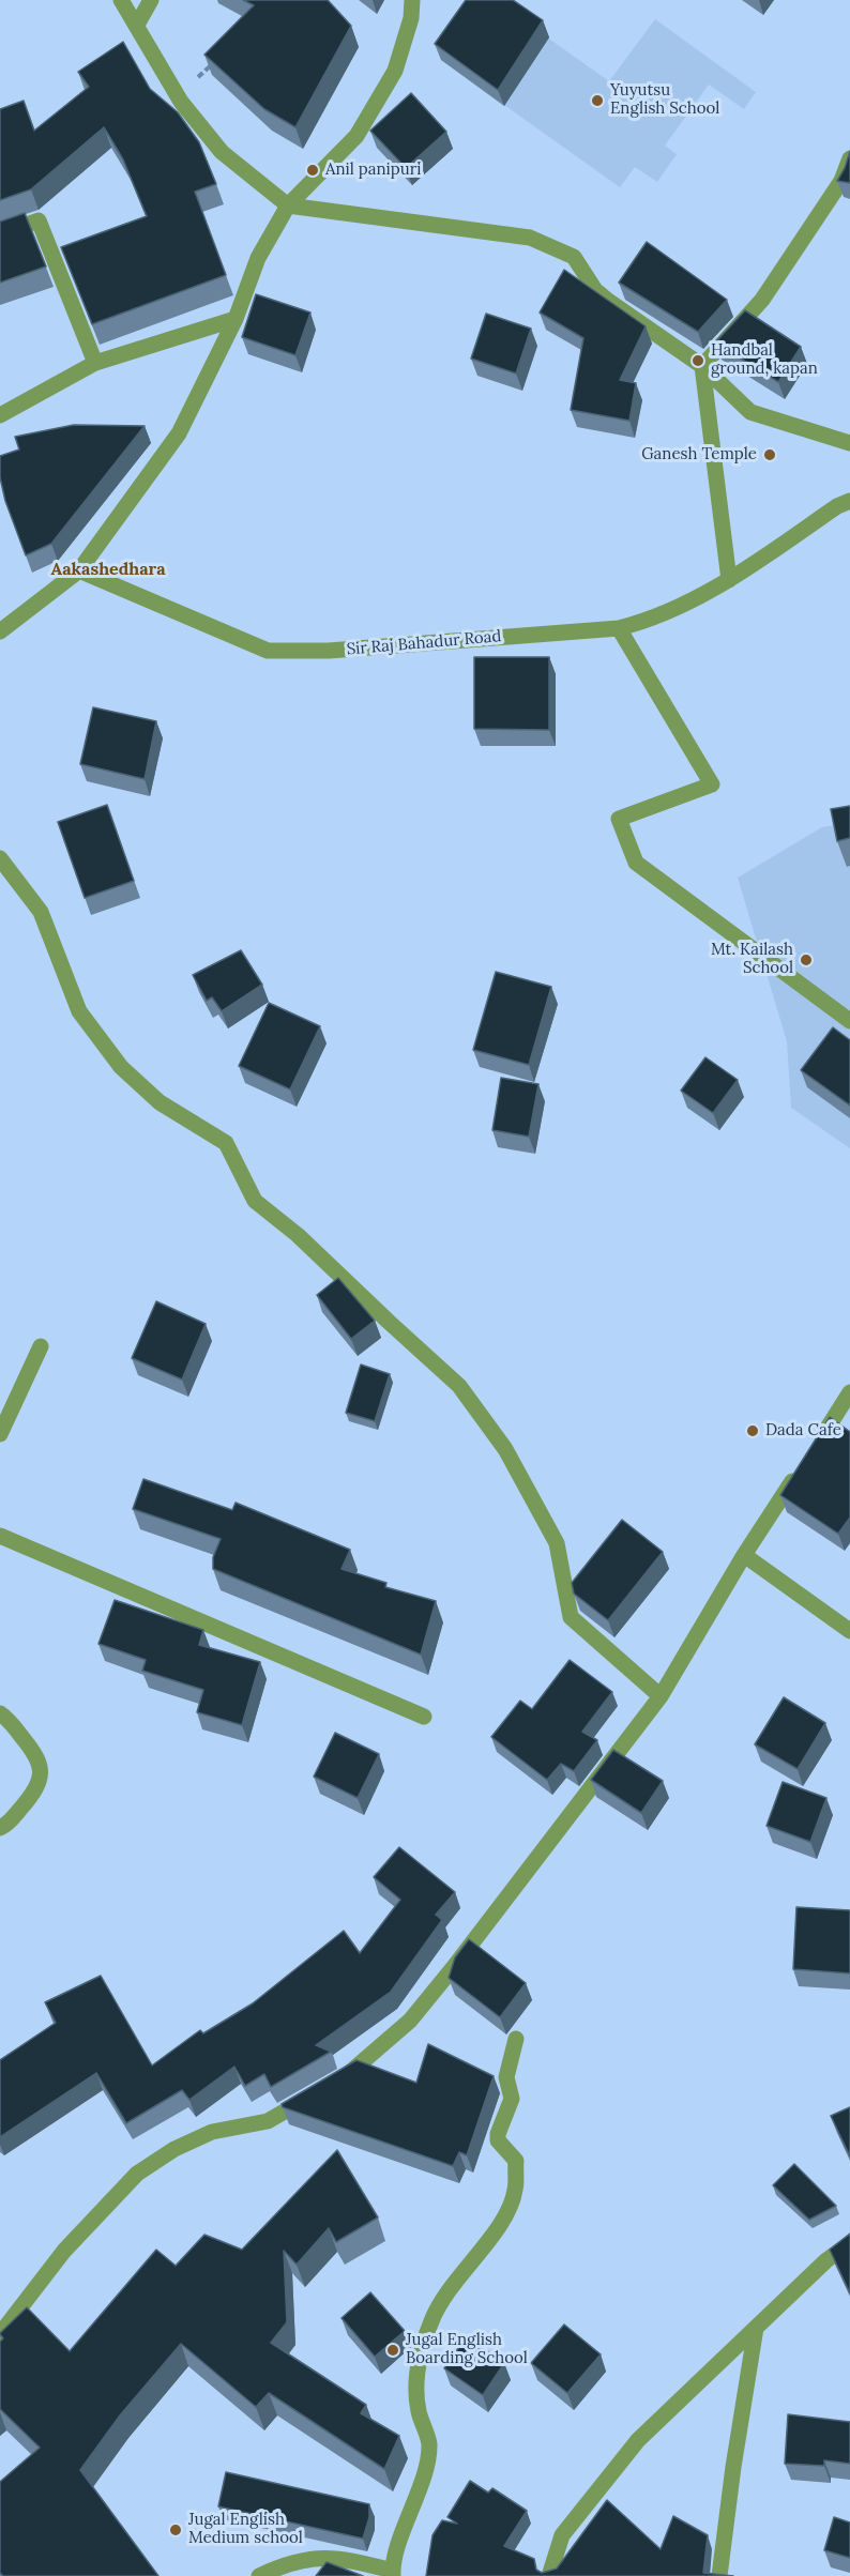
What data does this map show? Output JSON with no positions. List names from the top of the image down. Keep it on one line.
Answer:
{"streets":{"street":["Sir Raj Bahadur Road"]},"districts":["Aakashedhara"],"places":["Yuyutsu English School","Anil panipuri","Handbal ground, kapan","Ganesh Temple","Mt. Kailash School","Dada Cafe","Jugal English Boarding School","Jugal English Medium school"]}
